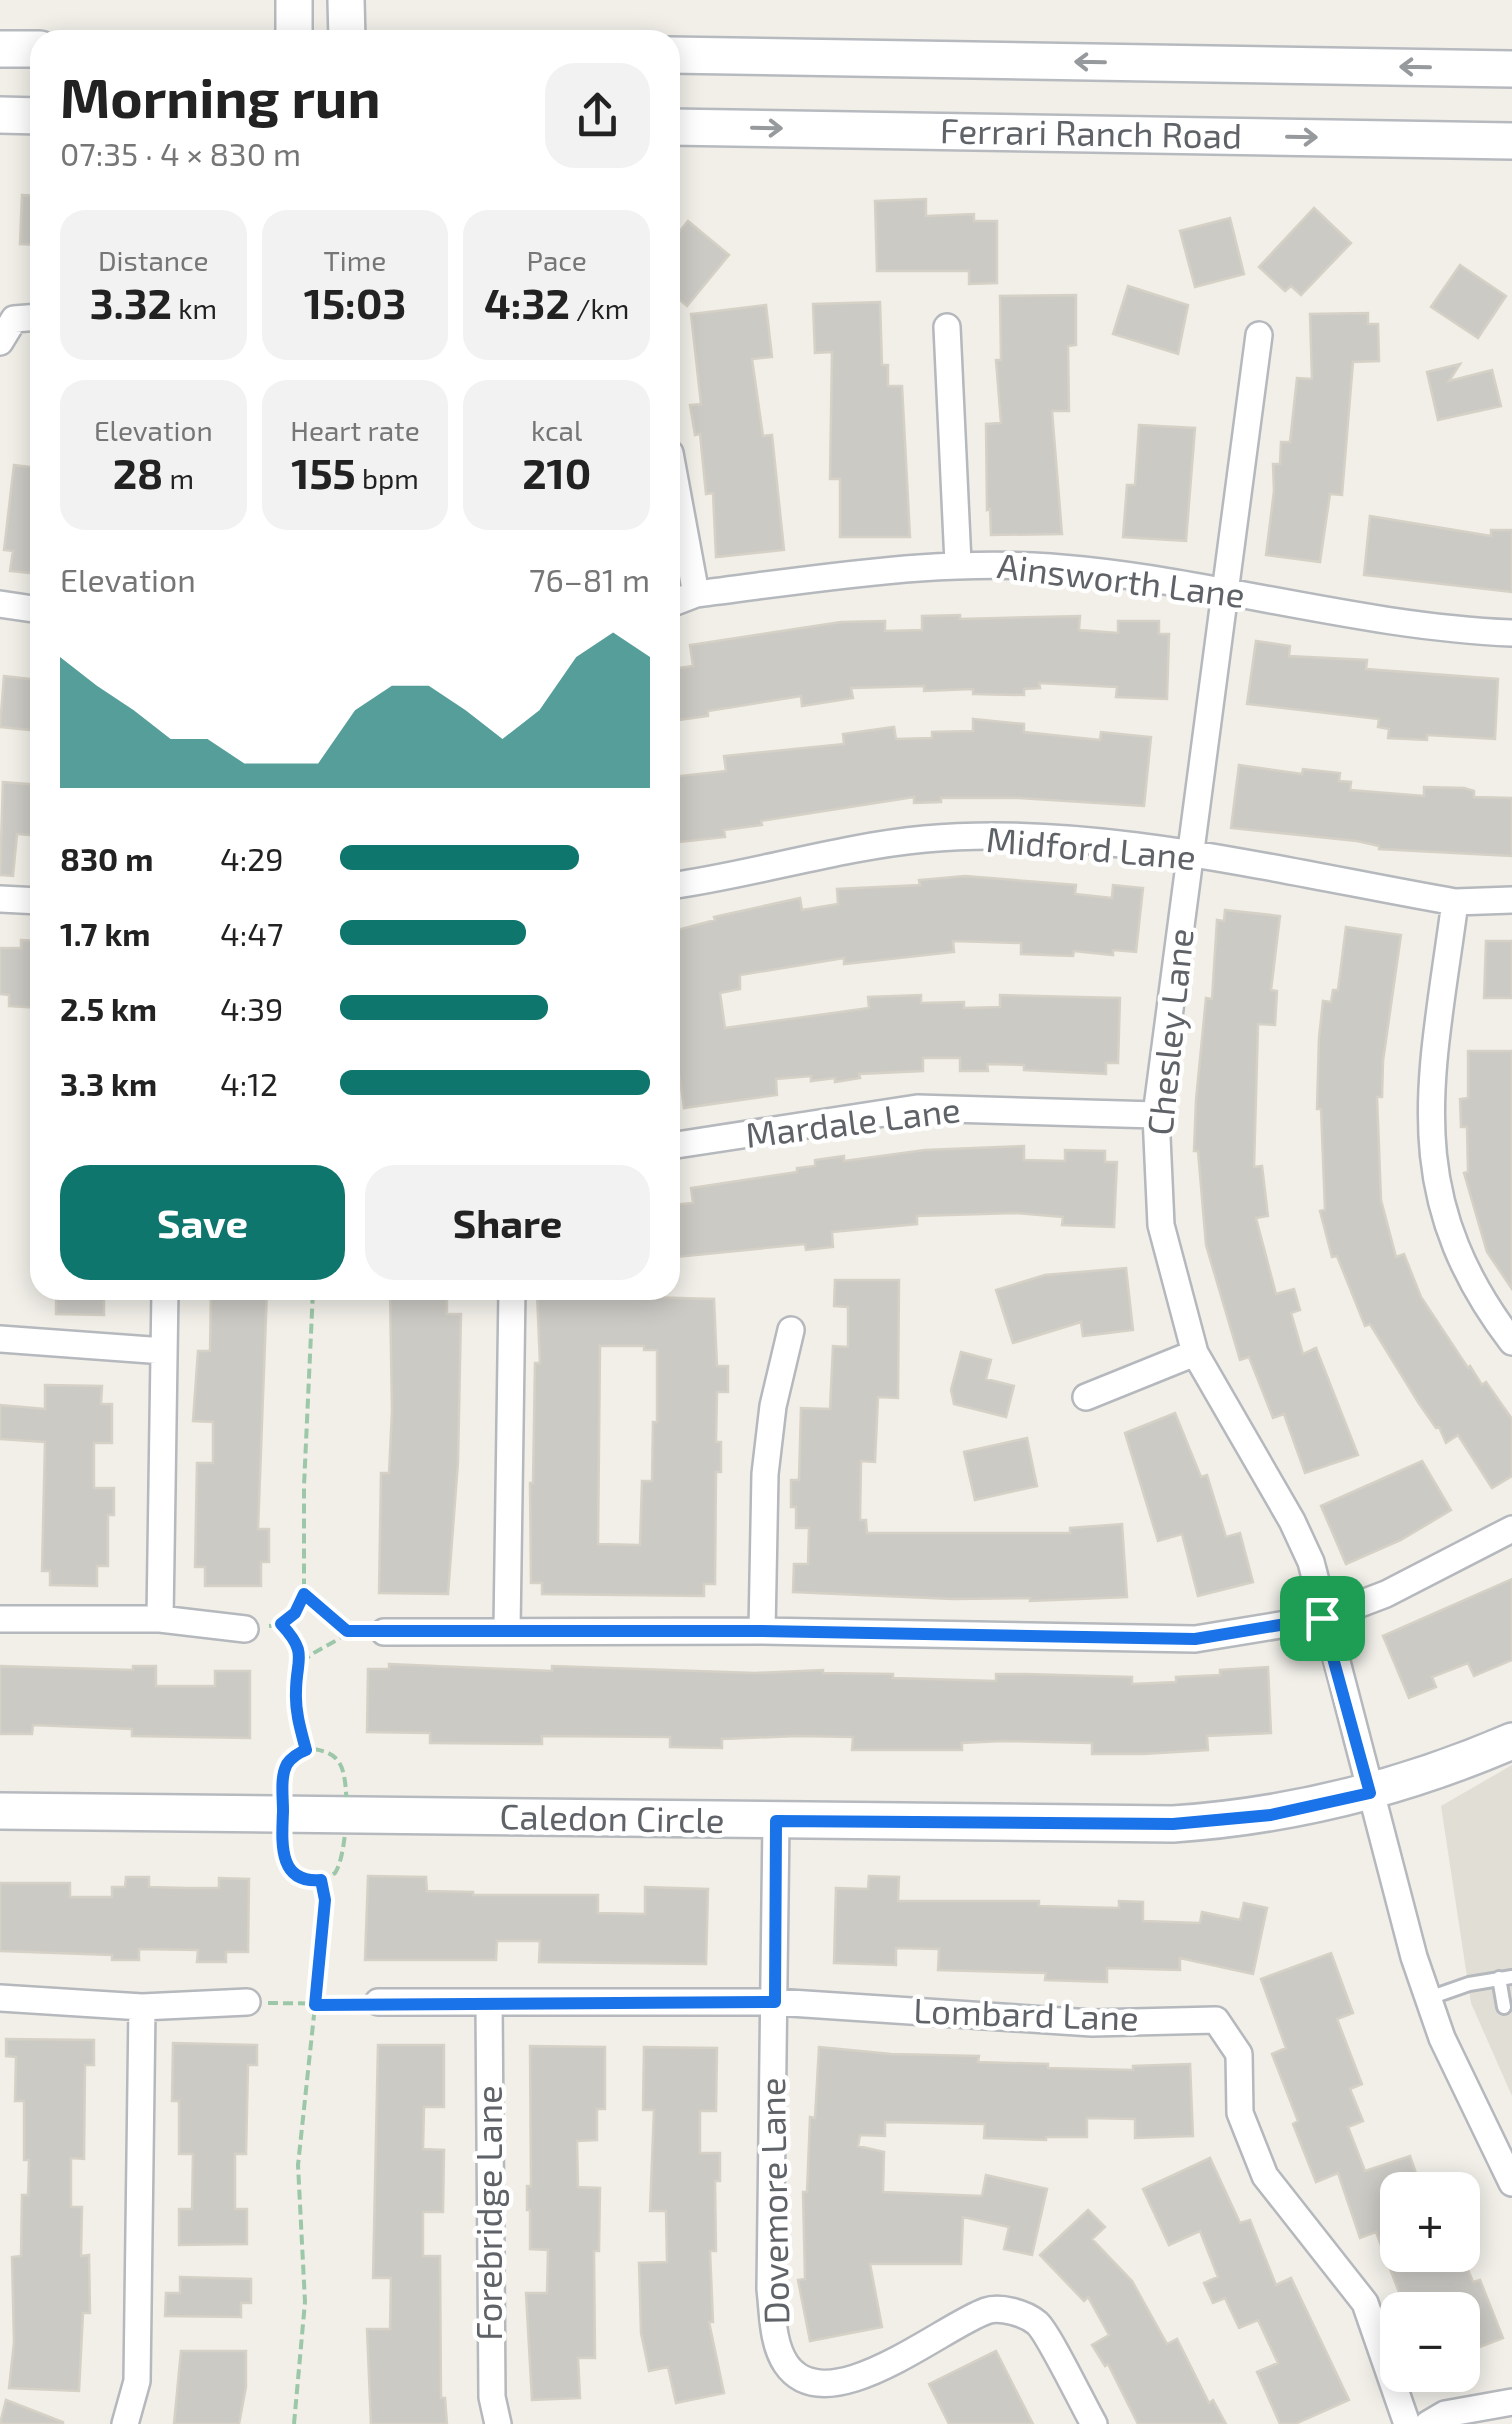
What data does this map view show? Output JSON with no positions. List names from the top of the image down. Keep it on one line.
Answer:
{"streets":{"street":["Ferrari Ranch Road","Ainsworth Lane","Midford Lane","Chesley Lane","Mardale Lane","Caledon Circle","Lombard Lane","Dovemore Lane","Forebridge Lane"]},"crossings":[["Ainsworth Lane","Chesley Lane"],["Midford Lane","Chesley Lane"],["Chesley Lane","Mardale Lane"],["Chesley Lane","Caledon Circle"],["Caledon Circle","Dovemore Lane"],["Lombard Lane","Dovemore Lane"],["Lombard Lane","Forebridge Lane"]],"page":{"heading":["Morning run","07:35 · 4 × 830 m"],"stats":[["Distance","3.32 km"],["Time","15:03"],["Pace","4:32 /km"],["Elevation","28 m"],["Heart rate","155 bpm"],["kcal","210"]],"chart":["Elevation","76–81 m"],"list":[{"name":"830 m","note":"4:29"},{"name":"1.7 km","note":"4:47"},{"name":"2.5 km","note":"4:39"},{"name":"3.3 km","note":"4:12"}],"buttons":["Save","Share"],"map_buttons":["+","−"]}}
